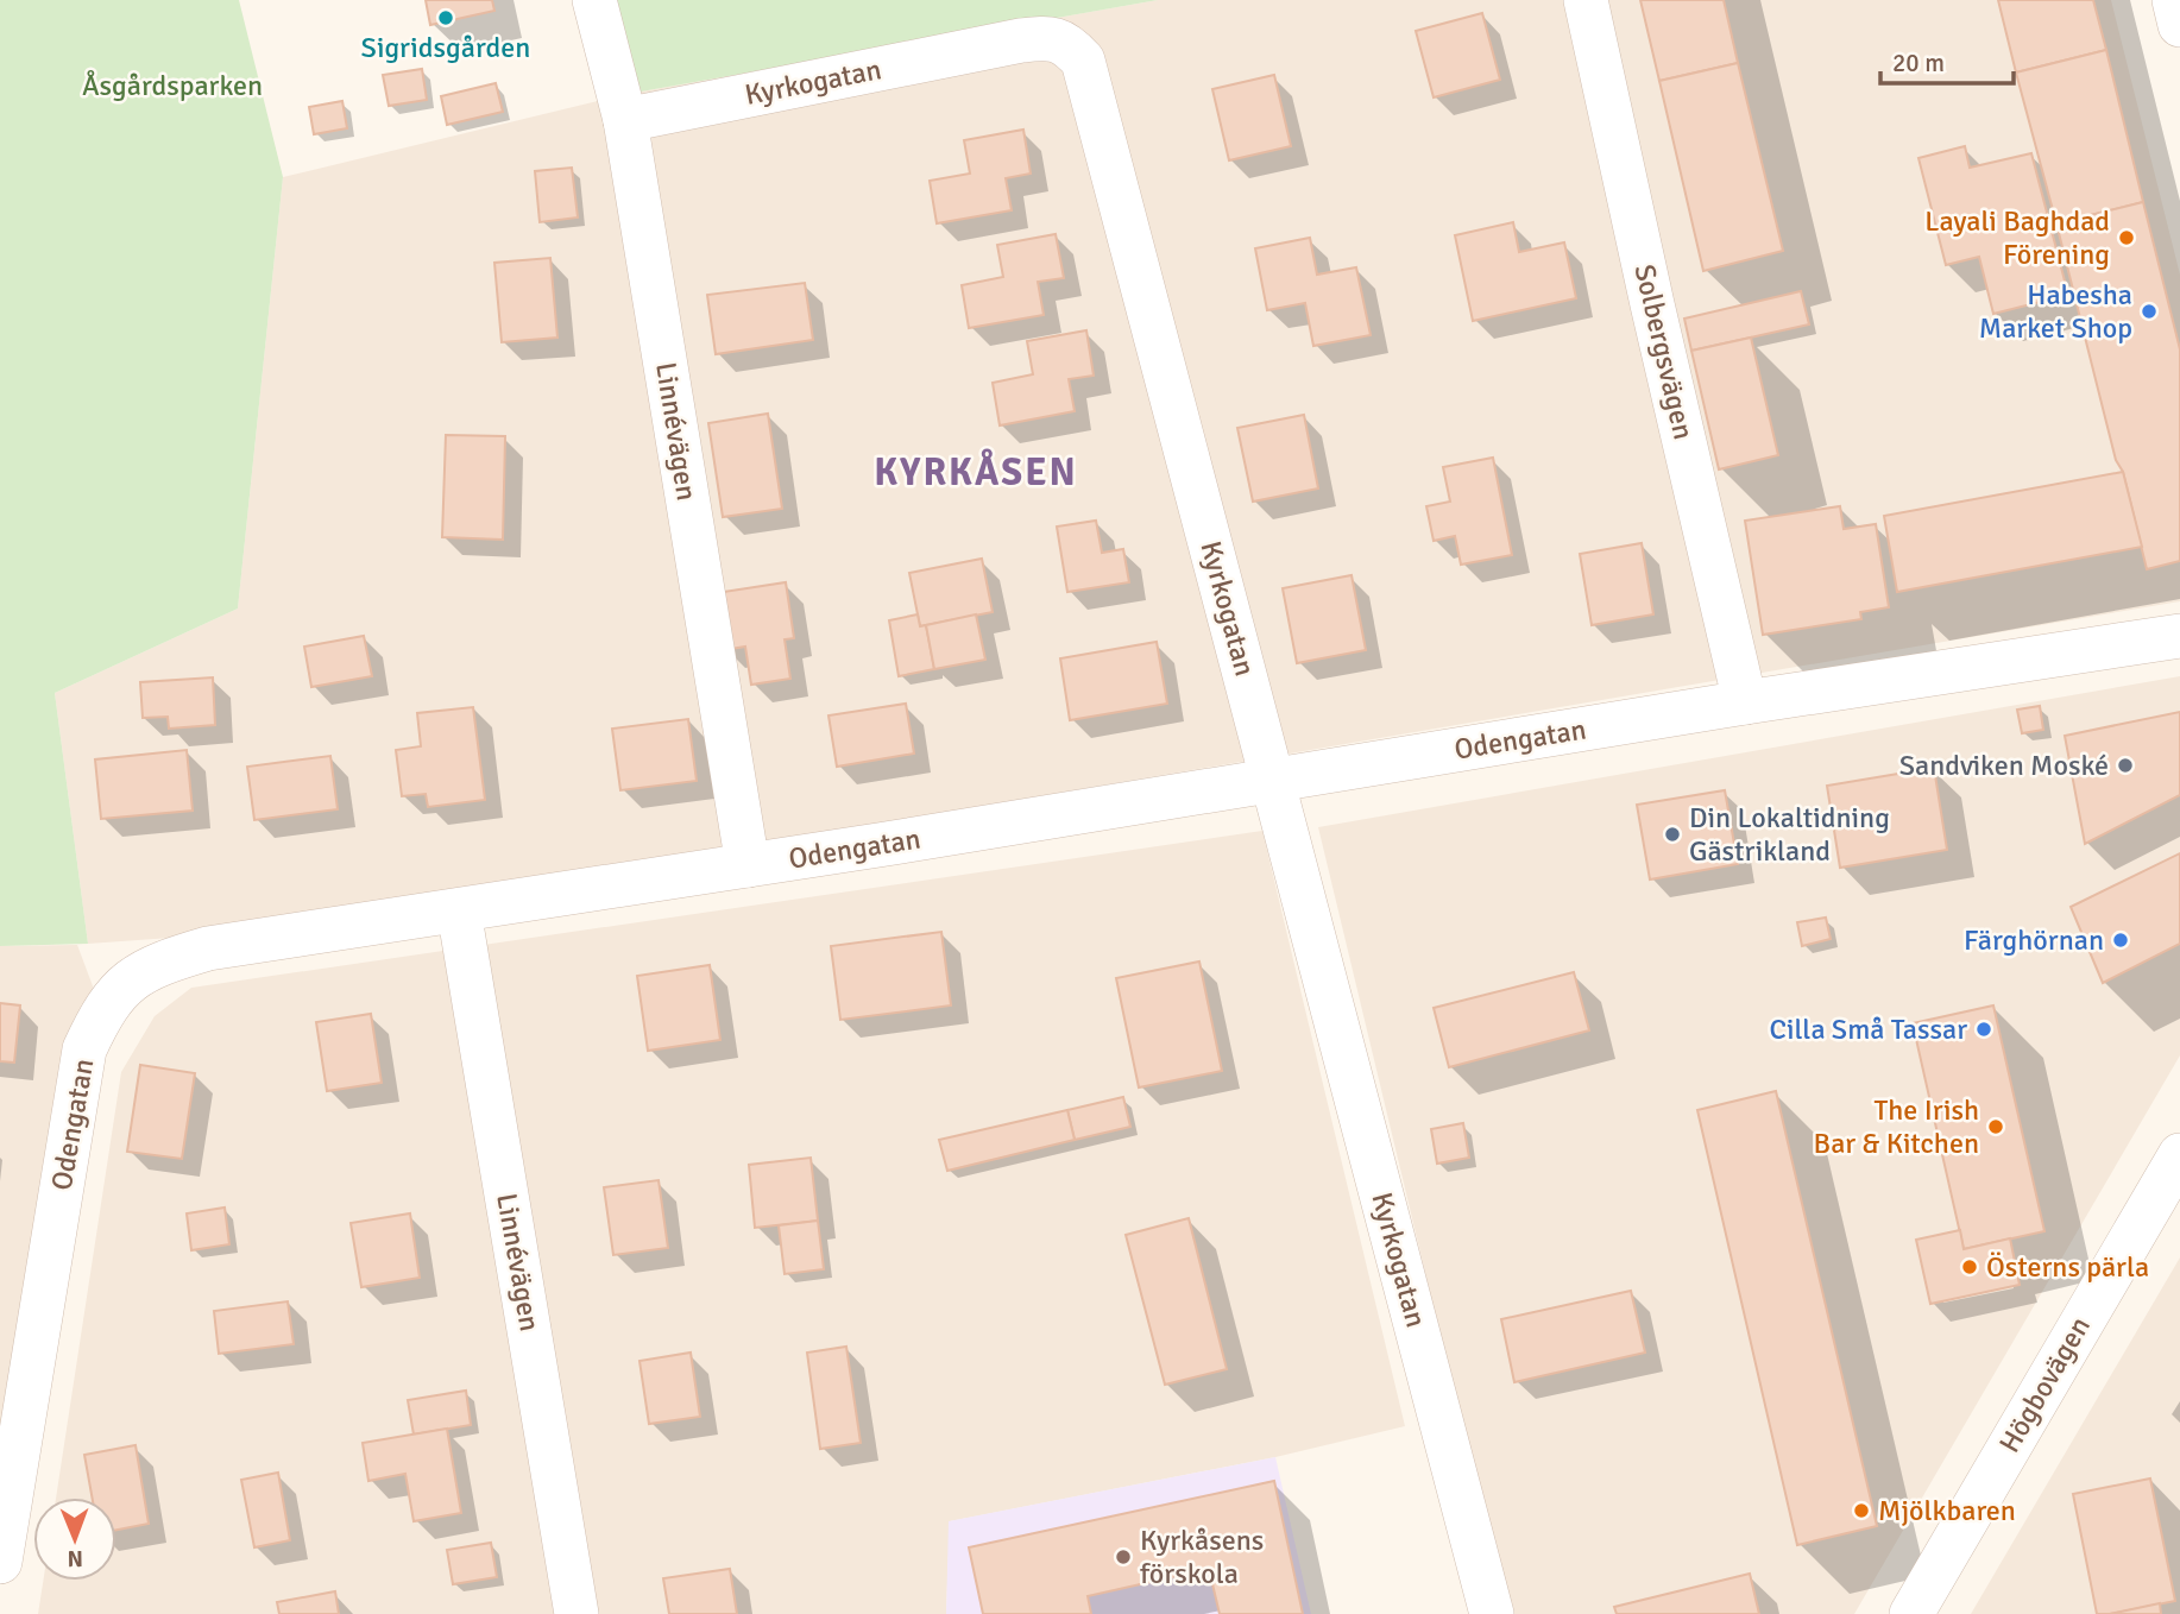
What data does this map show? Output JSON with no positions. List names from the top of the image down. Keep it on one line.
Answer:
{"streets":{"street":["Kyrkogatan","Solbergsvägen","Linnévägen","Odengatan","Högbovägen"]},"crossings":[["Kyrkogatan","Linnévägen"],["Kyrkogatan","Odengatan"],["Solbergsvägen","Odengatan"],["Linnévägen","Odengatan"]],"districts":["KYRKÅSEN"],"parks":["Åsgårdsparken"],"places":["Sigridsgården","Layali Baghdad Förening","Habesha Market Shop","Sandviken Moské","Din Lokaltidning Gästrikland","Färghörnan","Cilla Små Tassar","The Irish Bar & Kitchen","Österns pärla","Mjölkbaren","Kyrkåsens förskola"],"scale_bar":"20 m","north":"bottom"}
